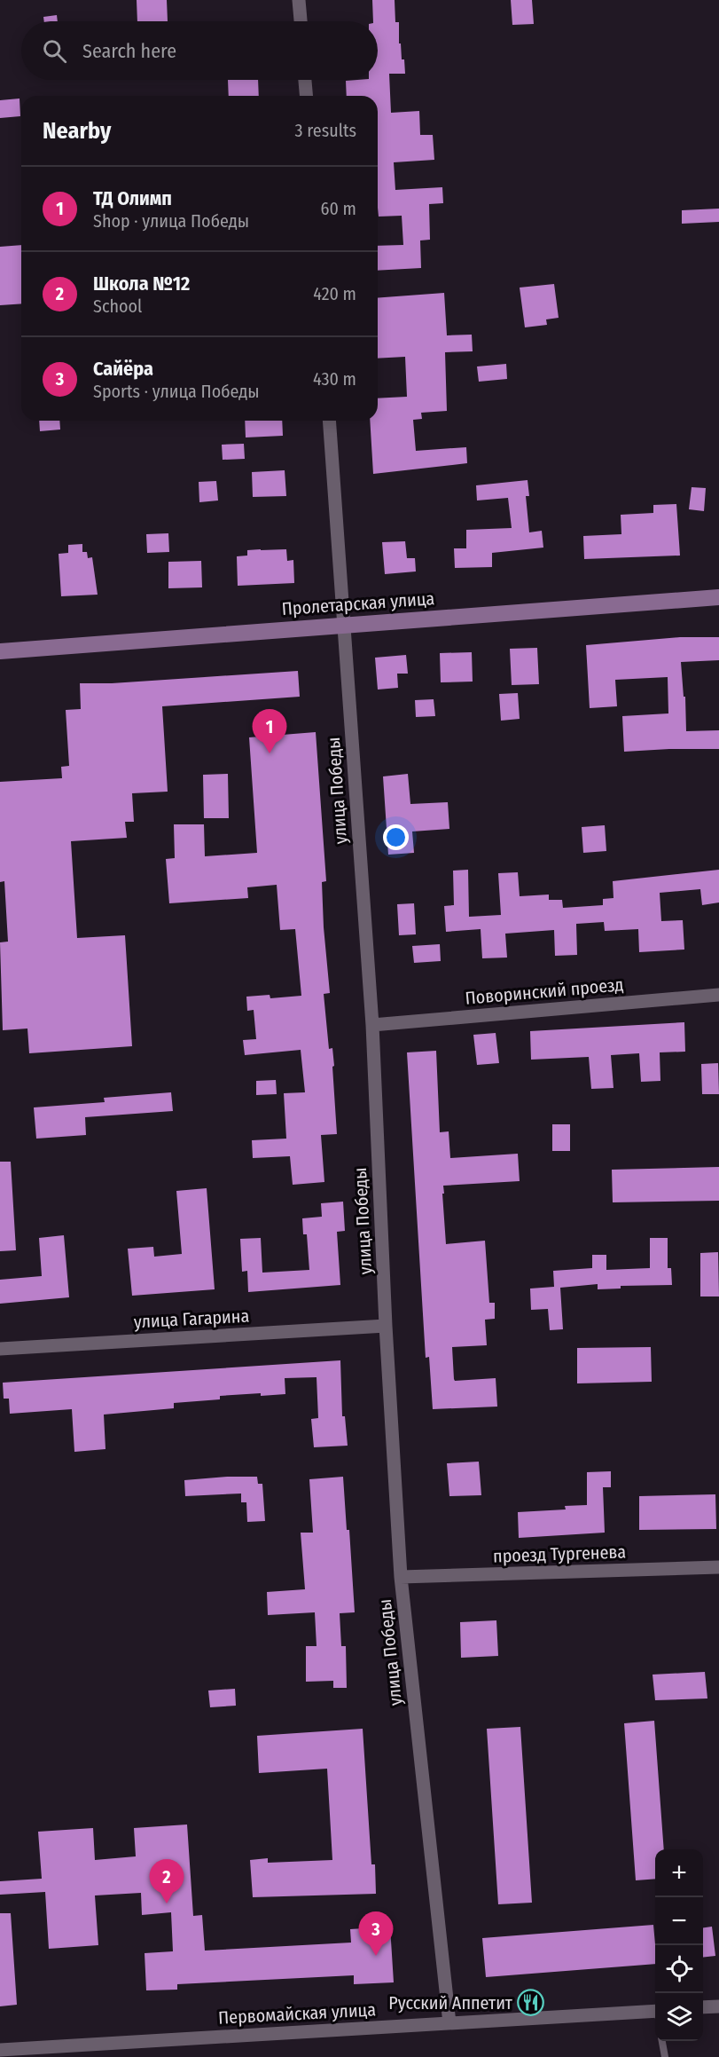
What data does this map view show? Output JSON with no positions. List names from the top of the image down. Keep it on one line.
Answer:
{"streets":{"street":["Пролетарская улица","улица Победы","Поворинский проезд","улица Гагарина","проезд Тургенева","Первомайская улица"]},"crossings":[["Пролетарская улица","улица Победы"],["улица Победы","Поворинский проезд"],["улица Победы","улица Гагарина"],["улица Победы","проезд Тургенева"],["улица Победы","Первомайская улица"]],"places":{"restaurant":["Русский Аппетит"]},"page":{"search":"Search here","heading":["Nearby","3 results"],"list":[{"mark":"1","name":"ТД Олимп","note":"Shop · улица Победы","value":"60 m"},{"mark":"2","name":"Школа №12","note":"School","value":"420 m"},{"mark":"3","name":"Сайёра","note":"Sports · улица Победы","value":"430 m"}],"pins":["1","2","3"],"map_buttons":["+","−"]}}
